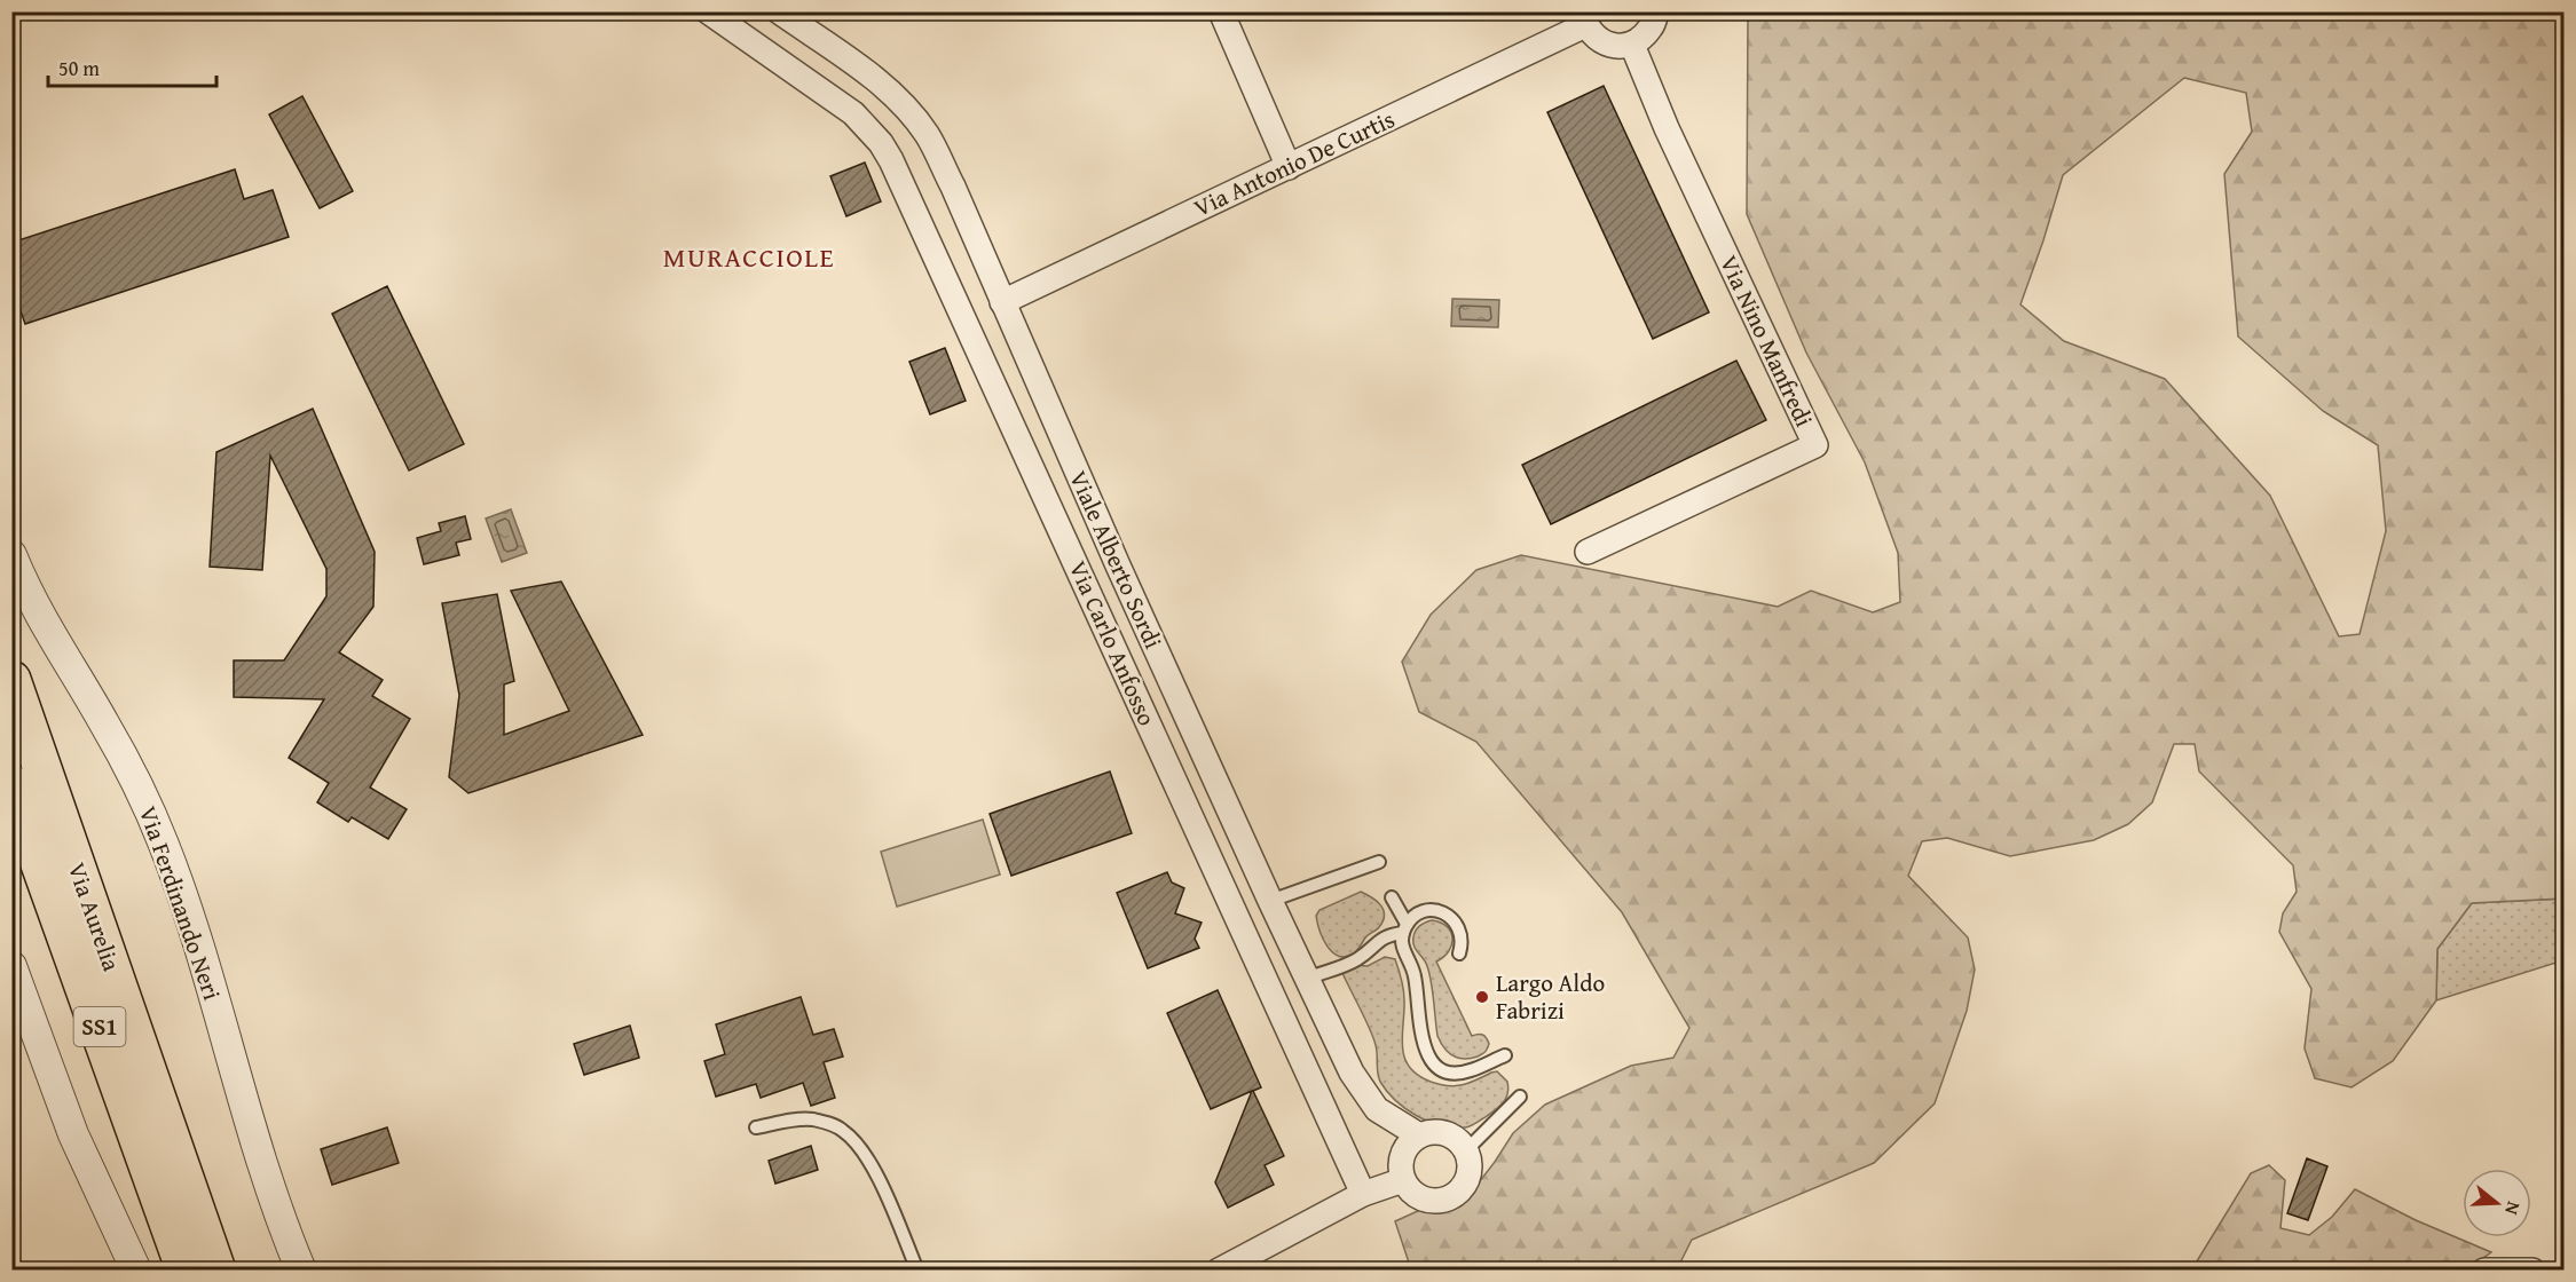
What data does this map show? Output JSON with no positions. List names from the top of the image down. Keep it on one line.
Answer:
{"streets":{"highway":["Via Aurelia","SS1"],"street":["Via Antonio De Curtis","Via Nino Manfredi","Viale Alberto Sordi","Via Carlo Anfosso","Via Ferdinando Neri"]},"crossings":[["Via Antonio De Curtis","Viale Alberto Sordi"]],"districts":["MURACCIOLE"],"places":["Largo Aldo Fabrizi"],"scale_bar":"50 m","north":"right"}
